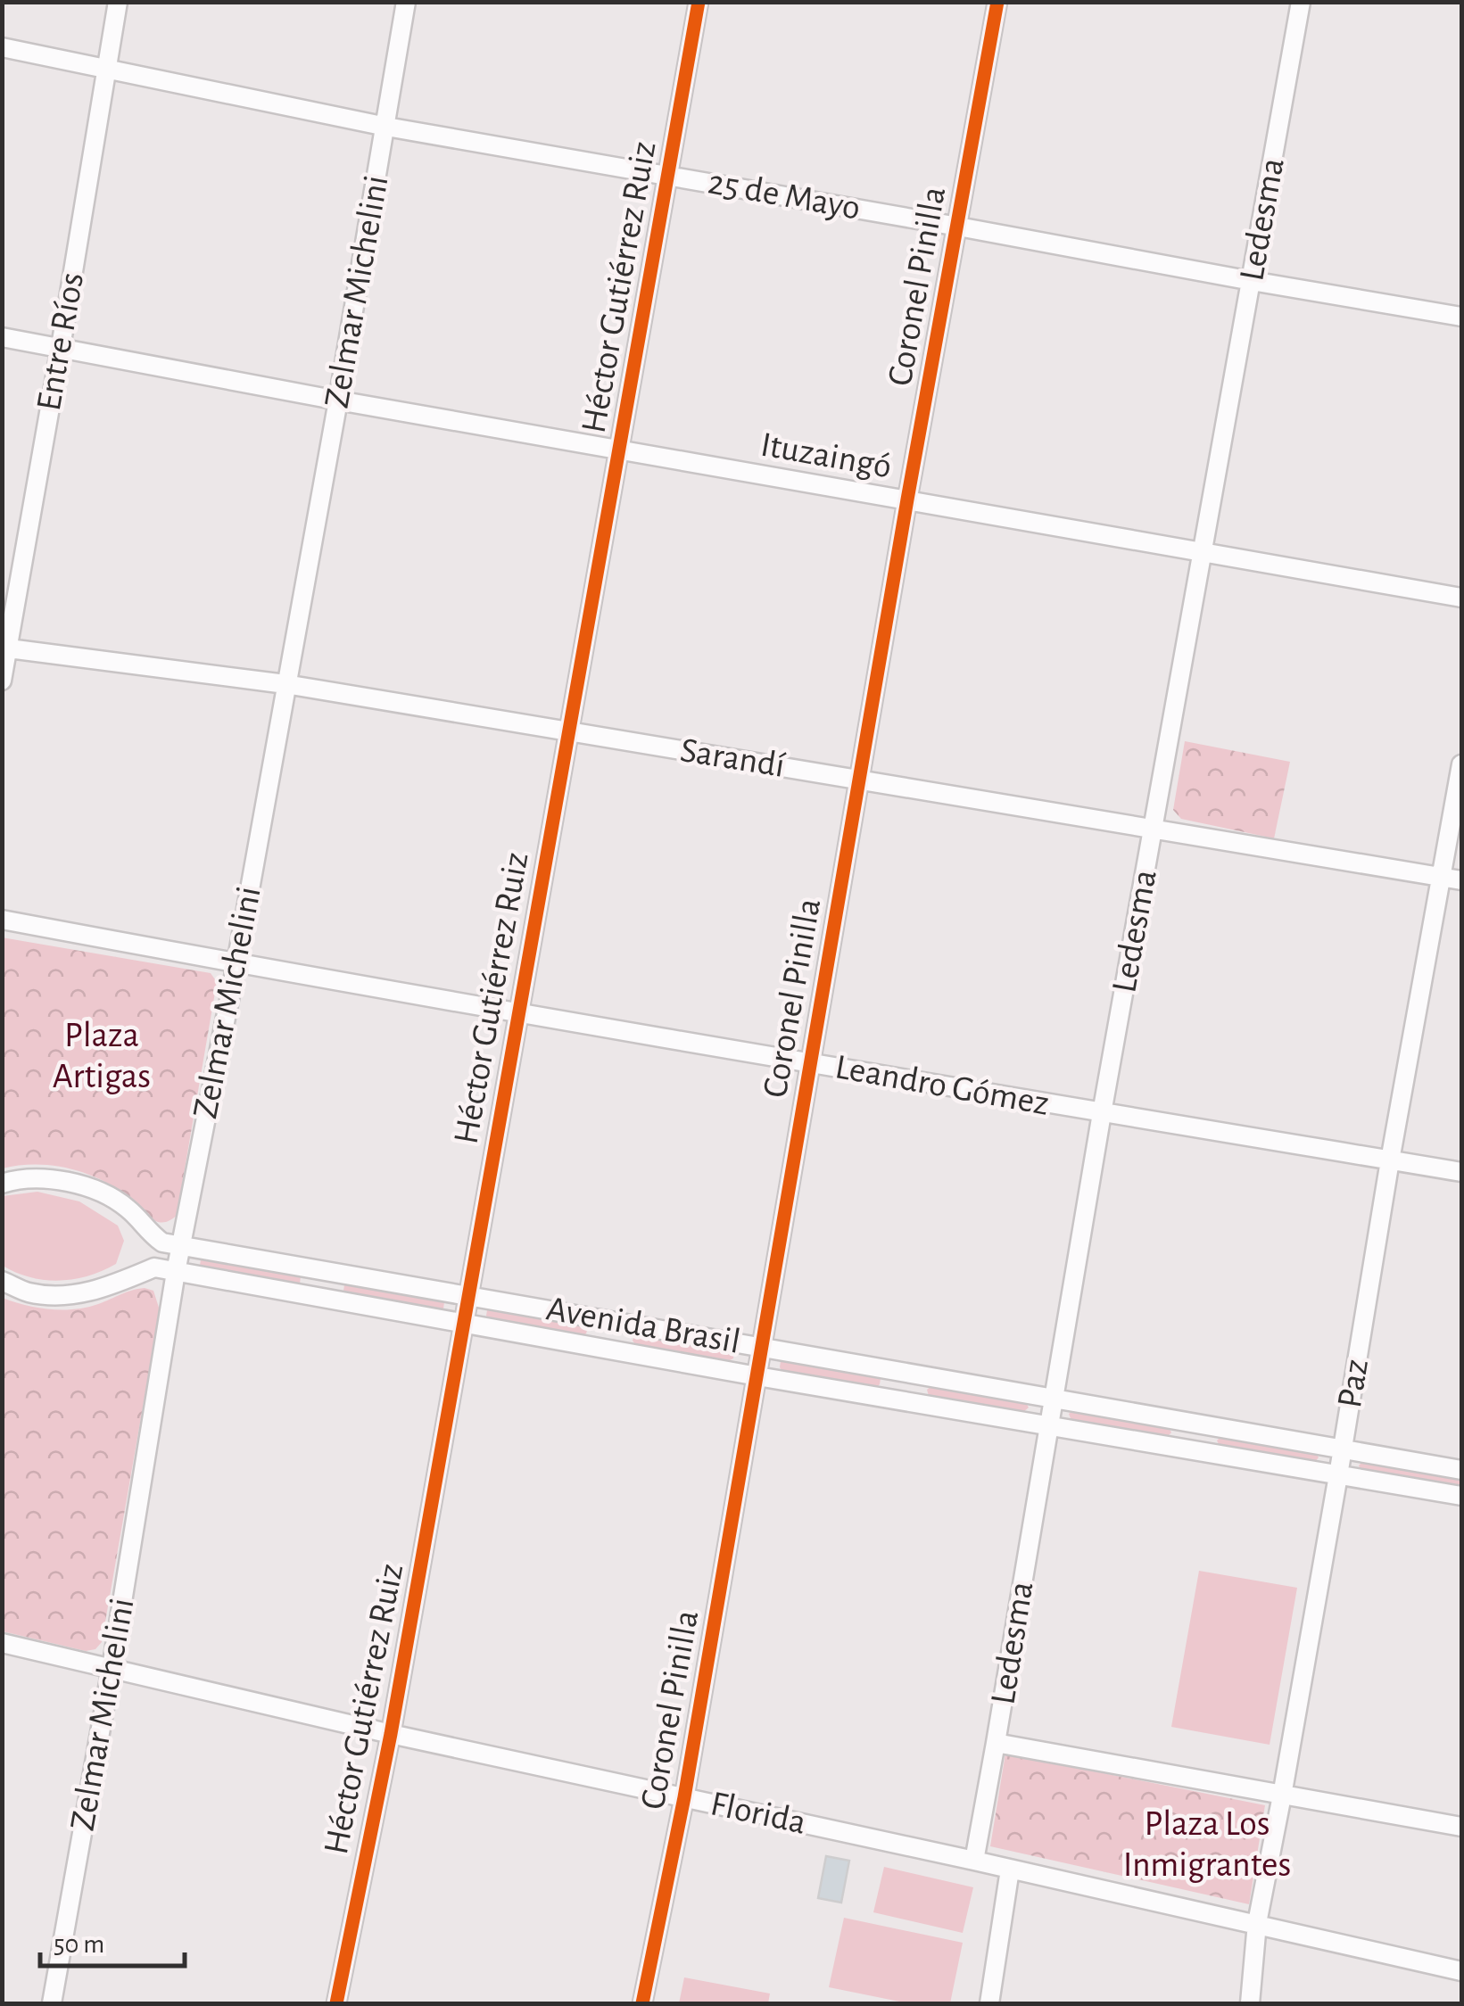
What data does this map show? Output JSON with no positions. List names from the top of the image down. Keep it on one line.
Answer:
{"streets":{"street":["25 de Mayo","Ledesma","Coronel Pinilla","Héctor Gutiérrez Ruiz","Zelmar Michelini","Entre Ríos","Ituzaingó","Sarandí","Leandro Gómez","Avenida Brasil","Paz","Florida"]},"crossings":[["25 de Mayo","Ledesma"],["25 de Mayo","Coronel Pinilla"],["25 de Mayo","Héctor Gutiérrez Ruiz"],["25 de Mayo","Zelmar Michelini"],["25 de Mayo","Entre Ríos"],["Ledesma","Ituzaingó"],["Ledesma","Sarandí"],["Ledesma","Leandro Gómez"],["Ledesma","Avenida Brasil"],["Ledesma","Florida"],["Coronel Pinilla","Ituzaingó"],["Coronel Pinilla","Sarandí"],["Coronel Pinilla","Leandro Gómez"],["Coronel Pinilla","Avenida Brasil"],["Coronel Pinilla","Florida"],["Héctor Gutiérrez Ruiz","Ituzaingó"],["Héctor Gutiérrez Ruiz","Sarandí"],["Héctor Gutiérrez Ruiz","Leandro Gómez"],["Héctor Gutiérrez Ruiz","Avenida Brasil"],["Héctor Gutiérrez Ruiz","Florida"],["Zelmar Michelini","Ituzaingó"],["Zelmar Michelini","Sarandí"],["Zelmar Michelini","Leandro Gómez"],["Zelmar Michelini","Avenida Brasil"],["Zelmar Michelini","Florida"],["Entre Ríos","Ituzaingó"],["Entre Ríos","Sarandí"],["Sarandí","Paz"],["Leandro Gómez","Paz"],["Avenida Brasil","Paz"],["Paz","Florida"]],"parks":["Plaza Artigas","Plaza Los Inmigrantes"],"scale_bar":"50 m"}
